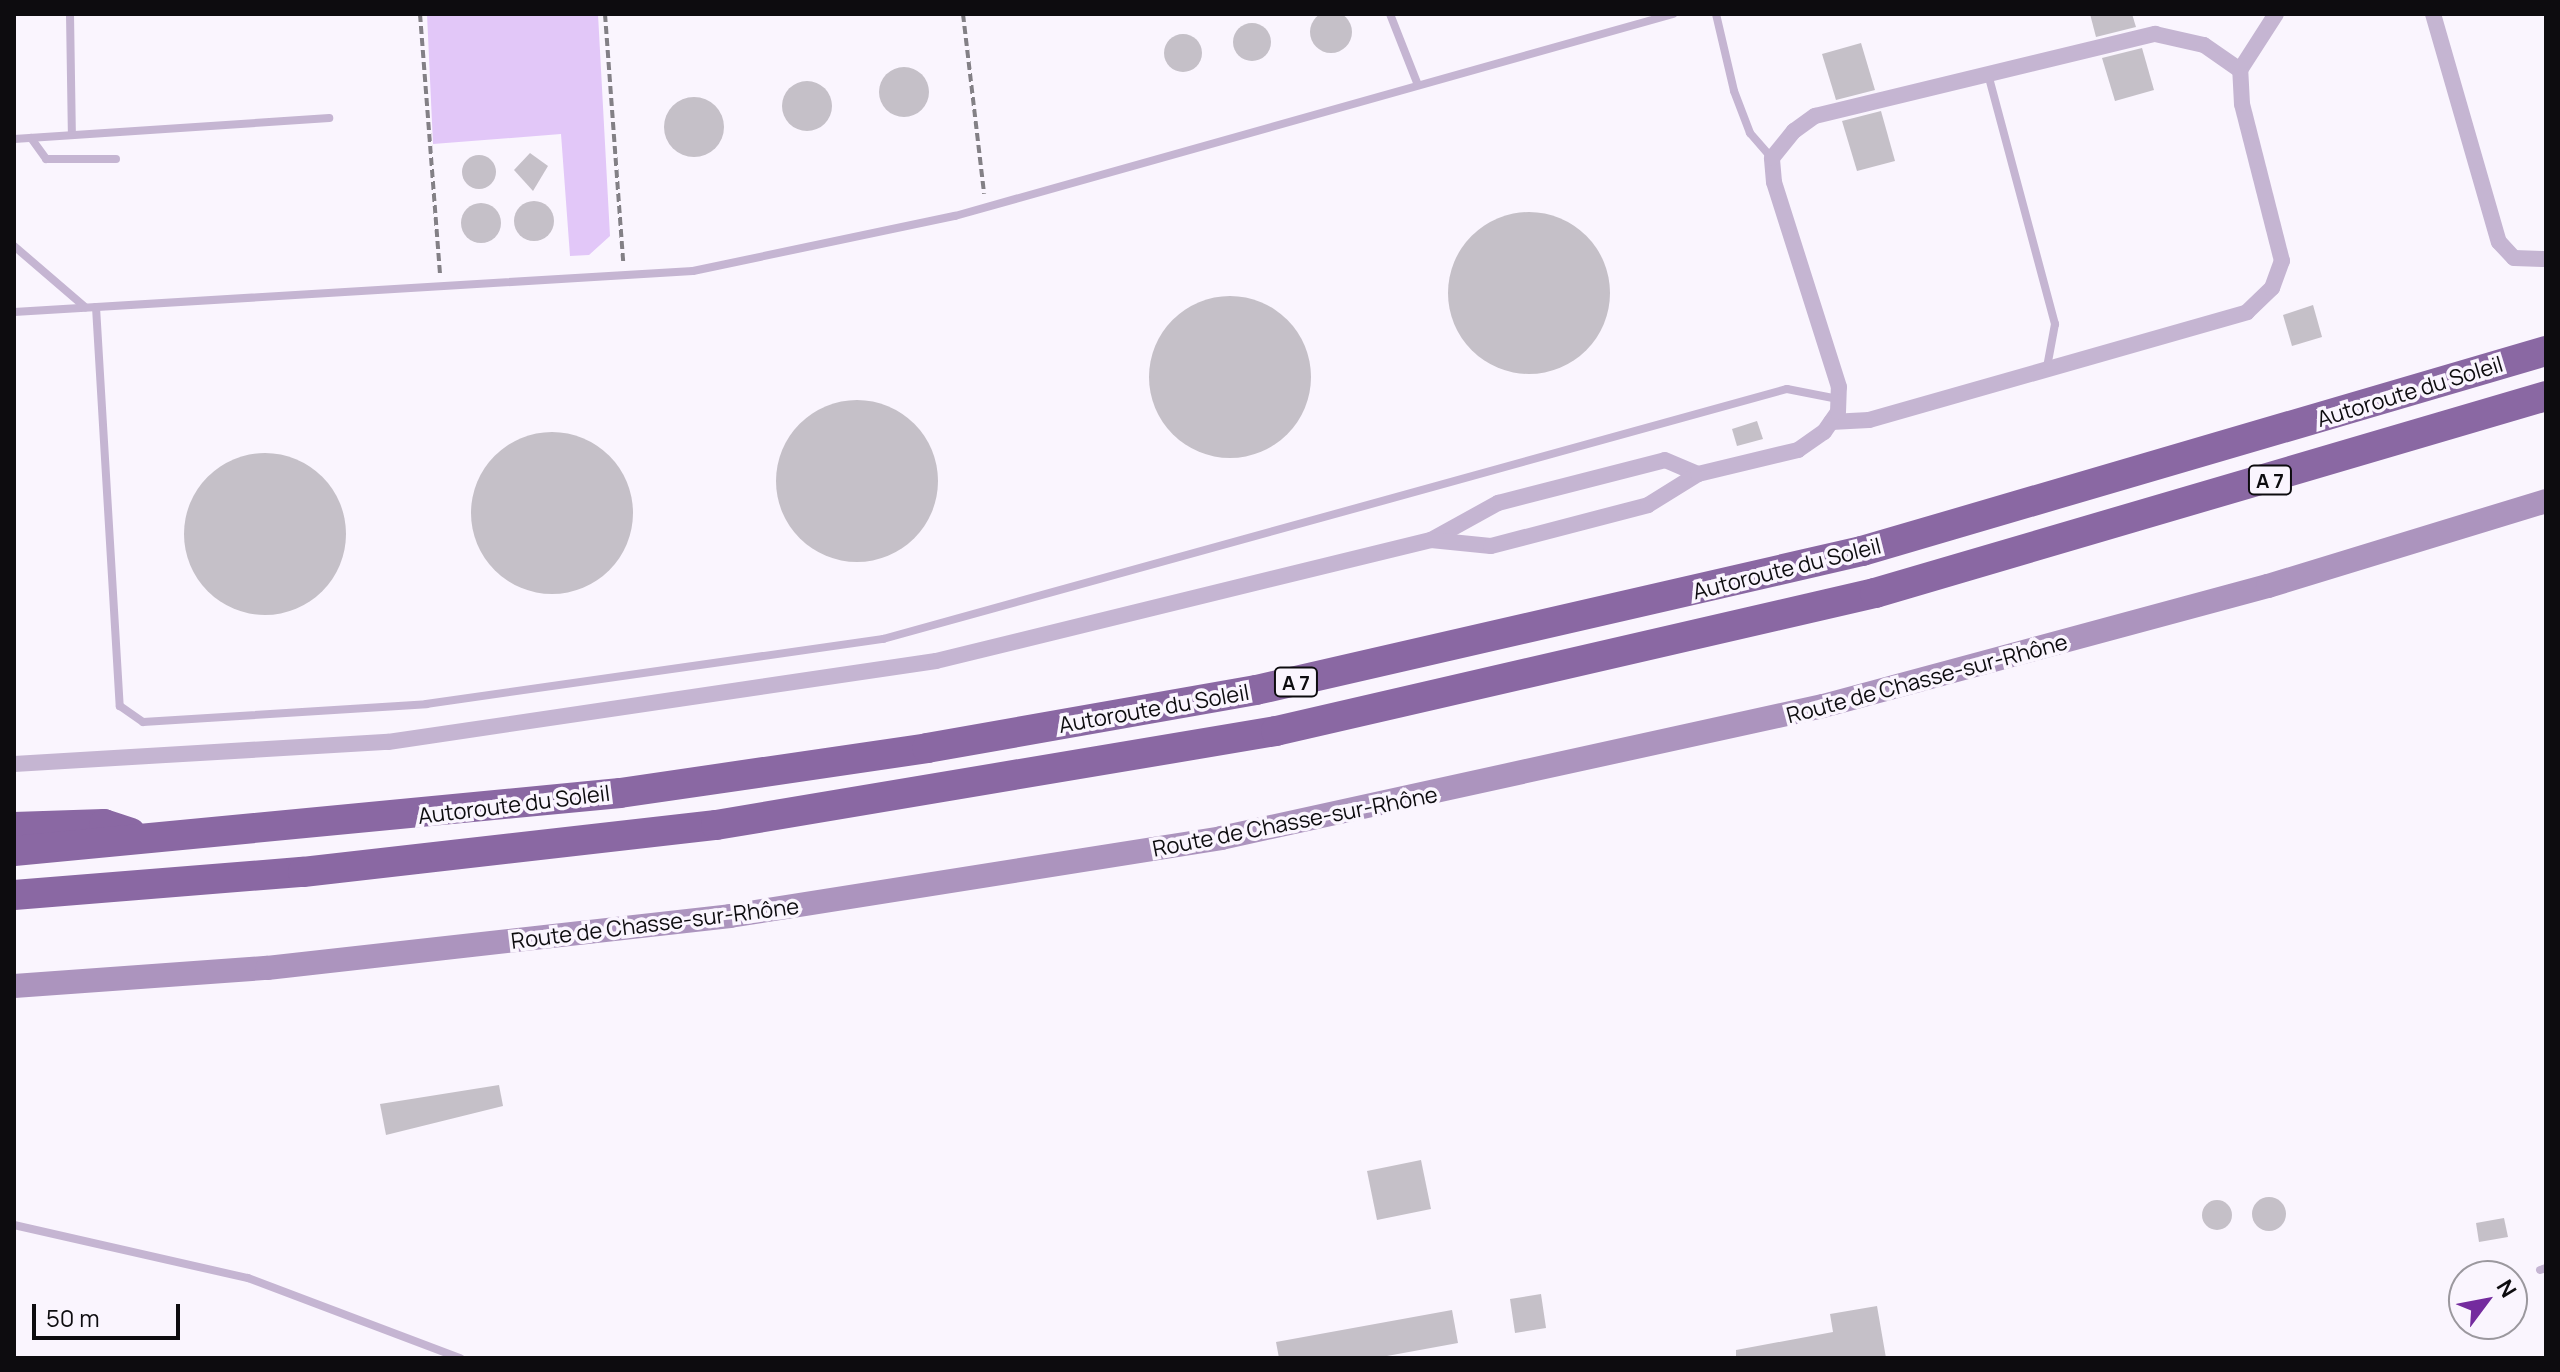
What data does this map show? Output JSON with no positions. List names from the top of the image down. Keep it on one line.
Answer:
{"streets":{"highway":["Autoroute du Soleil","A 7"],"main road":["Route de Chasse-sur-Rhône"]},"scale_bar":"50 m","north":"top right"}
